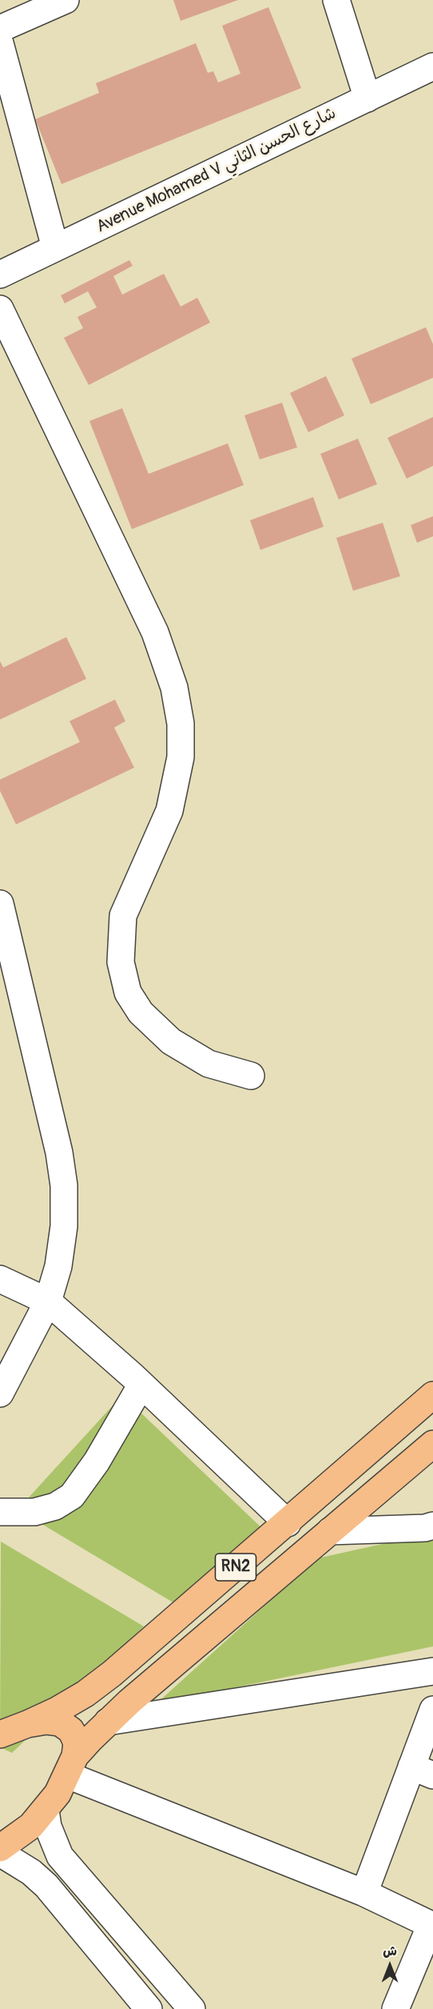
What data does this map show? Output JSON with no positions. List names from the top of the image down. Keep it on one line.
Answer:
{"streets":{"highway":["RN2"],"street":["Avenue Mohamed V شارع الحسن الثاني"]},"north":"top"}
